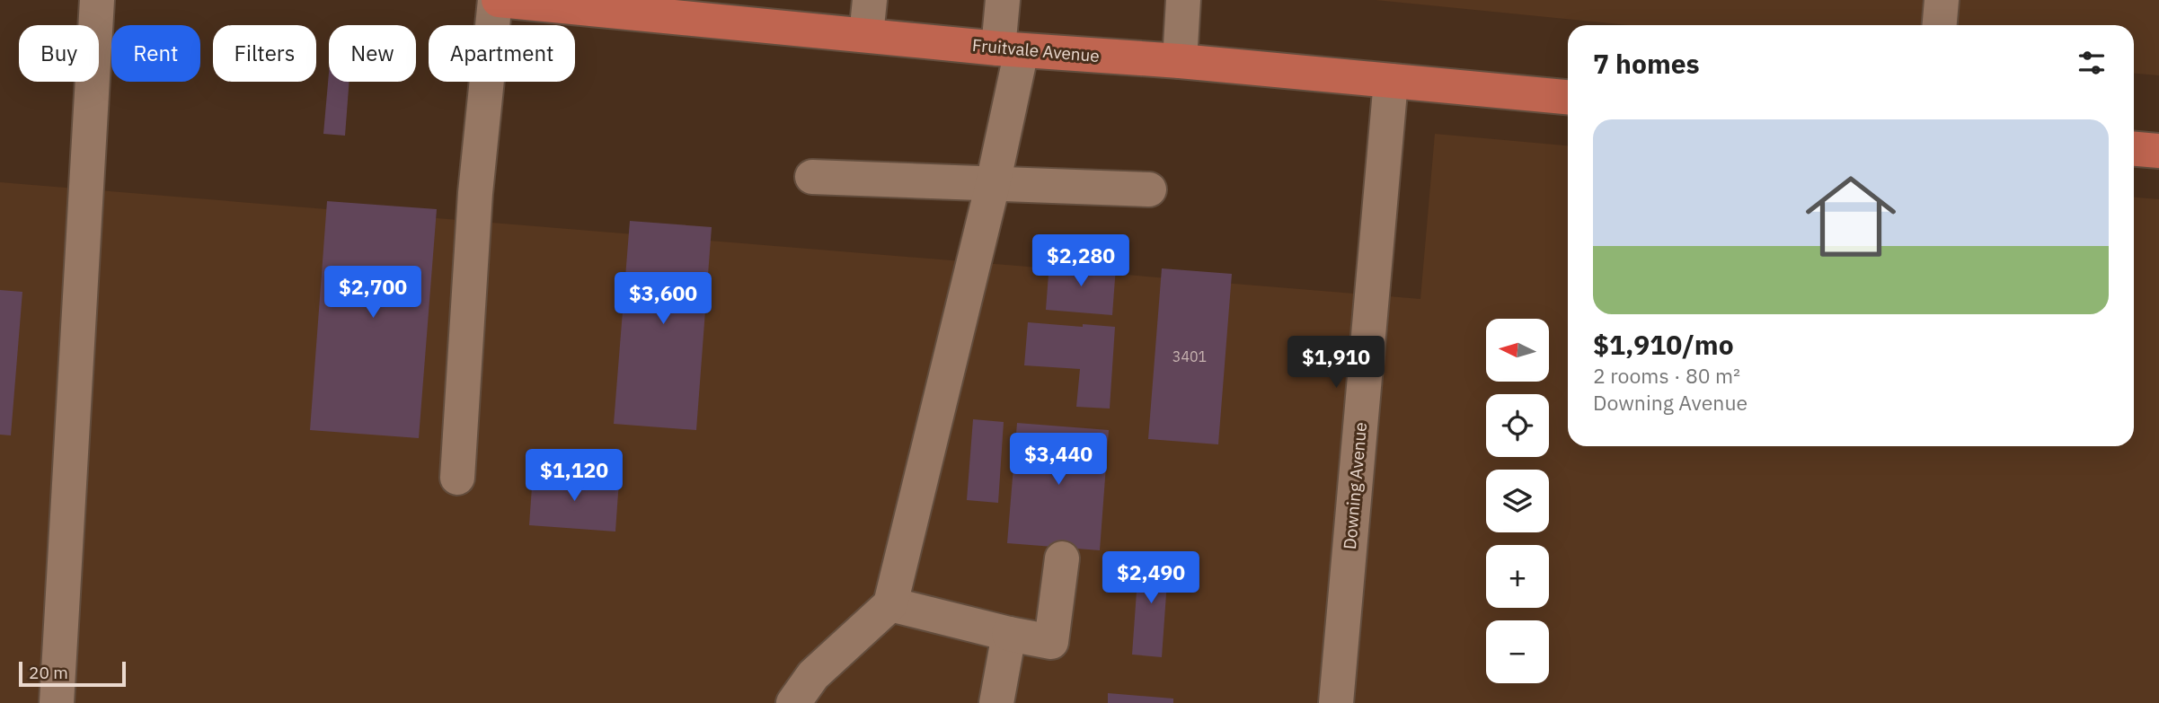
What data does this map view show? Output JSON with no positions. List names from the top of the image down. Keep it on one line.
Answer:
{"streets":{"main road":["Fruitvale Avenue"],"street":["Downing Avenue"]},"crossings":[["Fruitvale Avenue","Downing Avenue"]],"house_numbers":["3401"],"scale_bar":"20 m","north":"left","page":{"chip":["Buy","Rent","Filters","New","Apartment"],"heading":"7 homes","list":[{"name":"$1,910/mo","note":"2 rooms · 80 m² · Downing Avenue"}],"price":["$2,280","$2,700","$3,600","$1,910","$3,440","$1,120","$2,490"],"map_buttons":["+","−"],"scale":"20 m"}}
